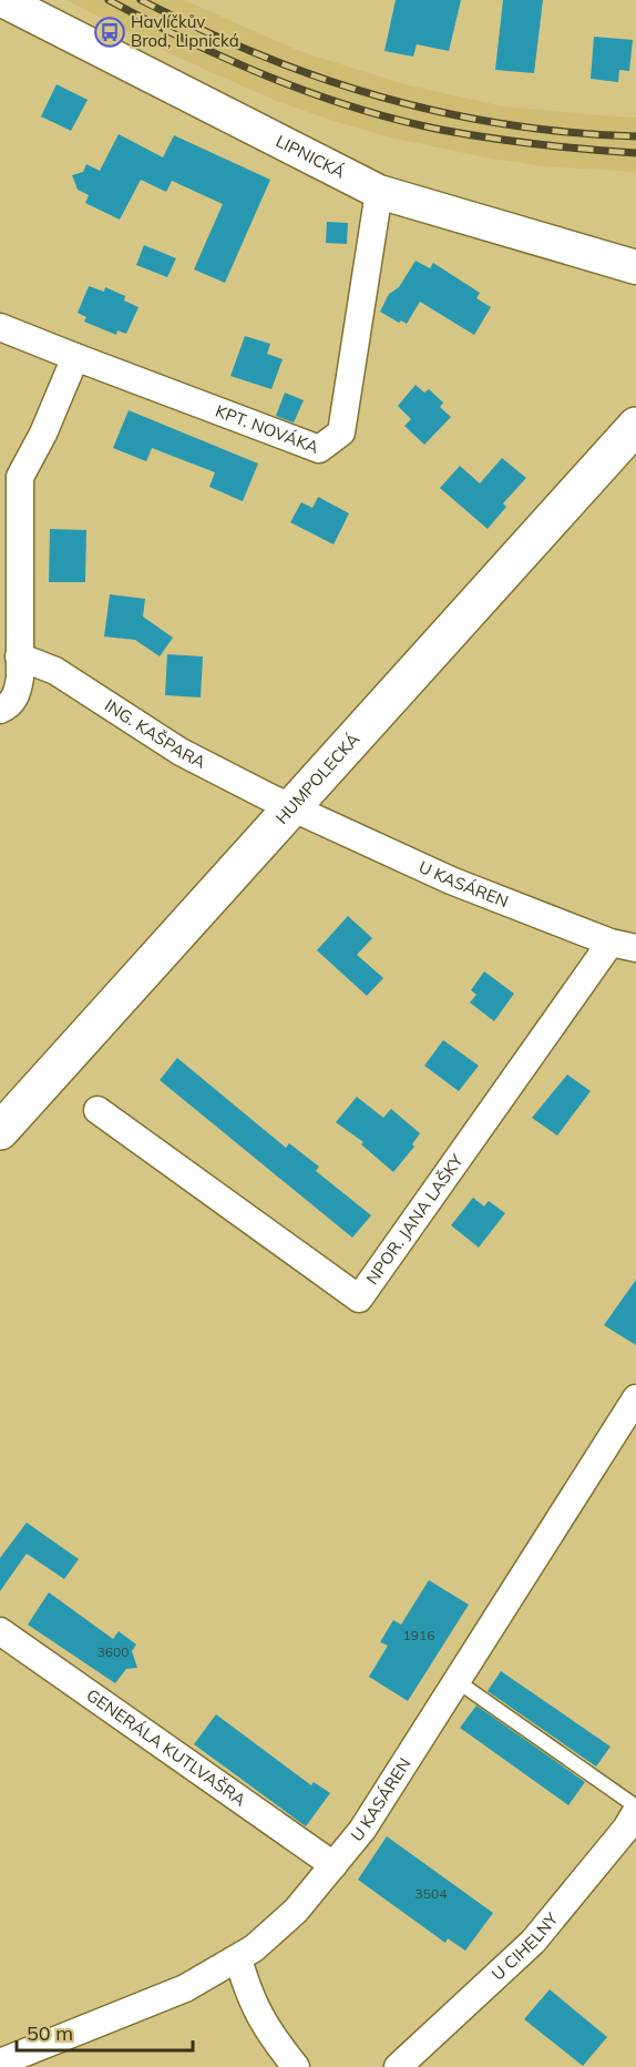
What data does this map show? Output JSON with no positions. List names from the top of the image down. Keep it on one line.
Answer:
{"streets":{"main road":["HUMPOLECKÁ"],"street":["LIPNICKÁ","KPT. NOVÁKA","ING. KAŠPARA","U KASÁREN","NPOR. JANA LAŠKY","GENERÁLA KUTLVAŠRA","U CIHELNY"]},"crossings":[["LIPNICKÁ","KPT. NOVÁKA"],["ING. KAŠPARA","HUMPOLECKÁ"],["ING. KAŠPARA","U KASÁREN"],["HUMPOLECKÁ","U KASÁREN"],["U KASÁREN","NPOR. JANA LAŠKY"],["U KASÁREN","GENERÁLA KUTLVAŠRA"]],"places":{"bus stop":["Havlíčkův Brod, Lipnická"]},"house_numbers":["1916","3600","3504"],"scale_bar":"50 m"}
